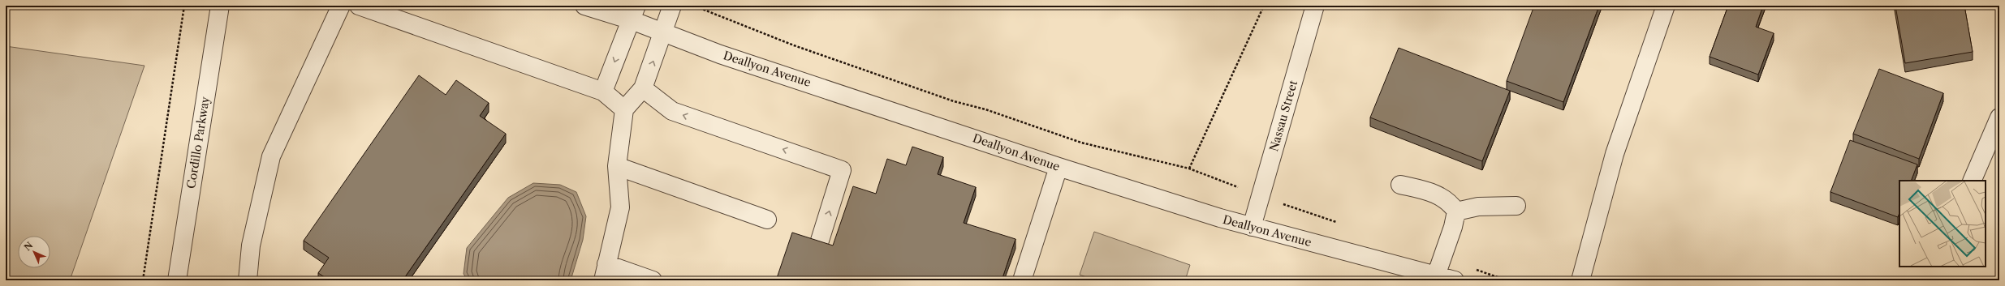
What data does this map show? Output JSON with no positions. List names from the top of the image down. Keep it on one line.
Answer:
{"streets":{"street":["Deallyon Avenue","Nassau Street","Cordillo Parkway"]},"crossings":[["Deallyon Avenue","Nassau Street"]],"north":"top left"}
